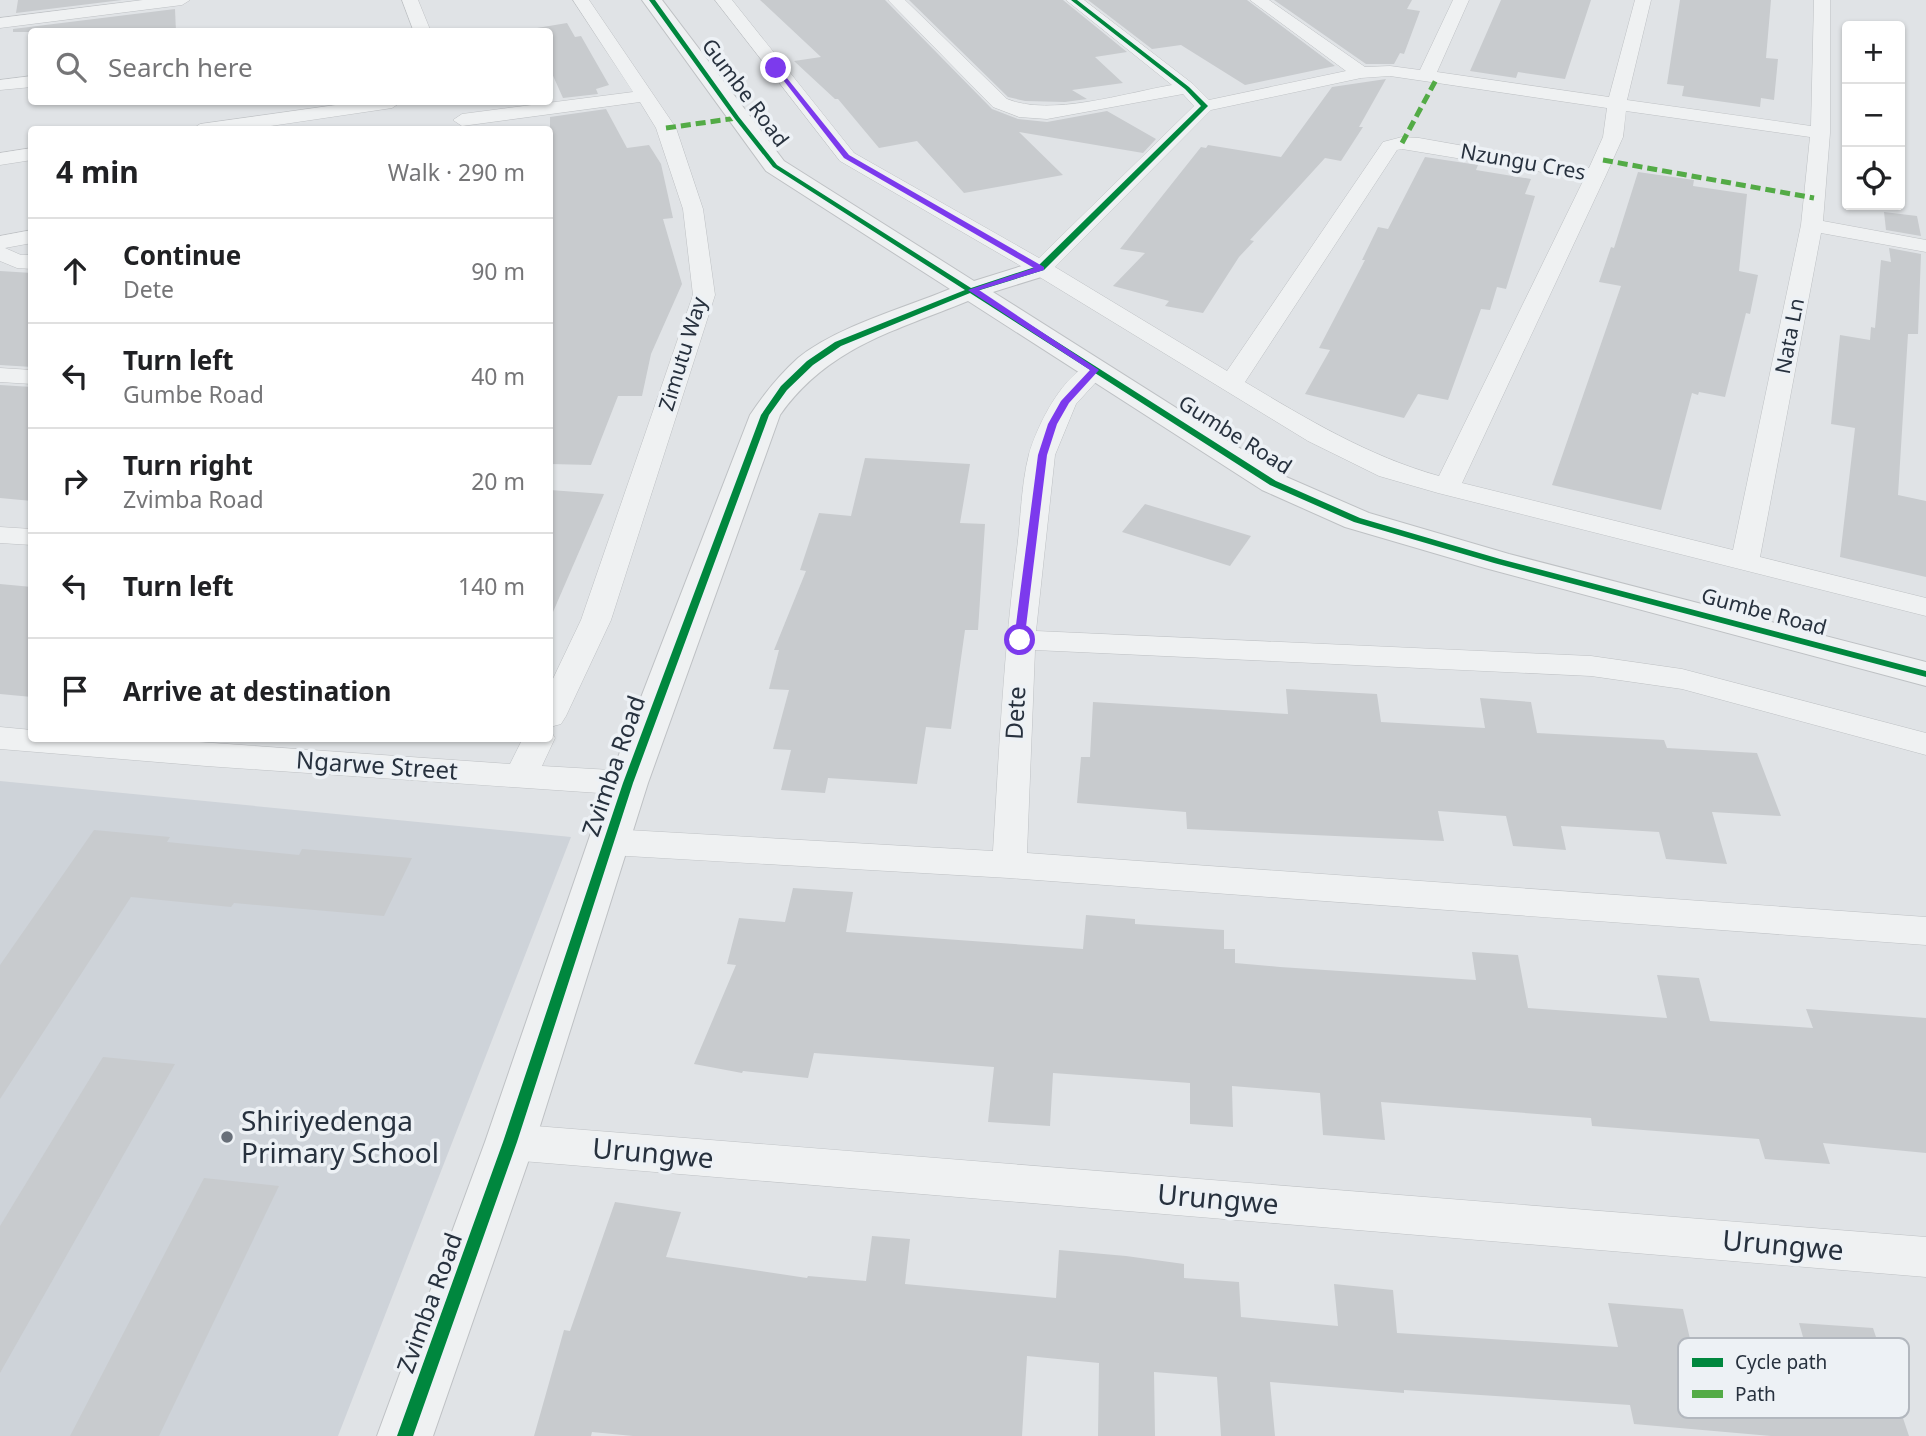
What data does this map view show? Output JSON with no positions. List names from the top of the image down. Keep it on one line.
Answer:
{"streets":{"street":["Gumbe Road","Nzungu Cres","Nata Ln","Zimutu Way","Dete","Ngarwe Street","Zvimba Road","Urungwe"]},"crossings":[["Gumbe Road","Dete"],["Gumbe Road","Zvimba Road"],["Ngarwe Street","Zvimba Road"],["Zvimba Road","Urungwe"]],"places":["Shiriyedenga Primary School"],"legend":["Cycle path","Path"],"page":{"map_buttons":["+","−"],"search":"Search here","heading":["4 min","Walk · 290 m"],"list":[["Continue","Dete","90 m"],["Turn left","Gumbe Road","40 m"],["Turn right","Zvimba Road","20 m"],["Turn left","140 m"],"Arrive at destination"]}}
